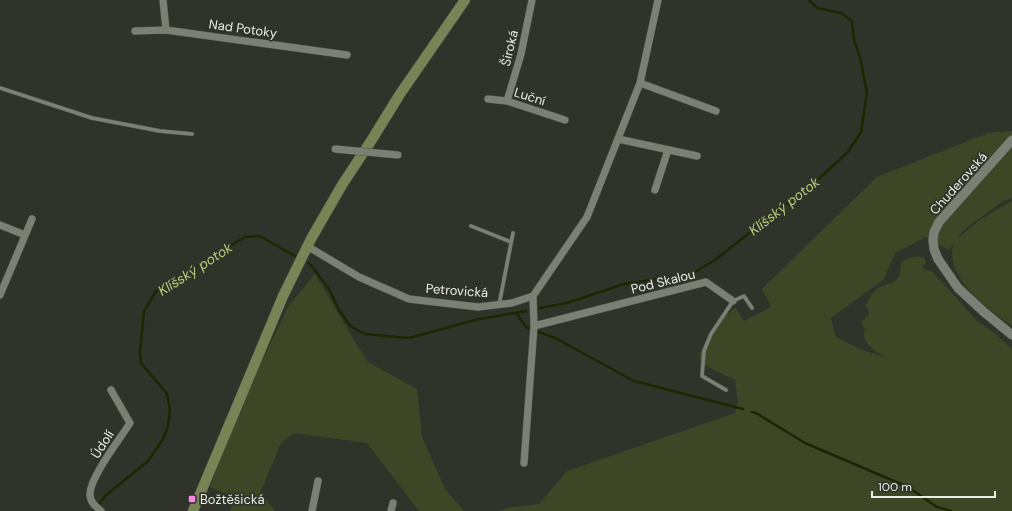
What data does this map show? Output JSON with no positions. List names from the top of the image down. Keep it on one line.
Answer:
{"streets":{"street":["Nad Potoky","Široká","Luční","Chuderovská","Pod Skalou","Petrovická","Údolí"]},"crossings":[["Široká","Luční"]],"water":["Klíšský potok"],"places":{"transit":["Božtěšická"]},"scale_bar":"100 m"}
